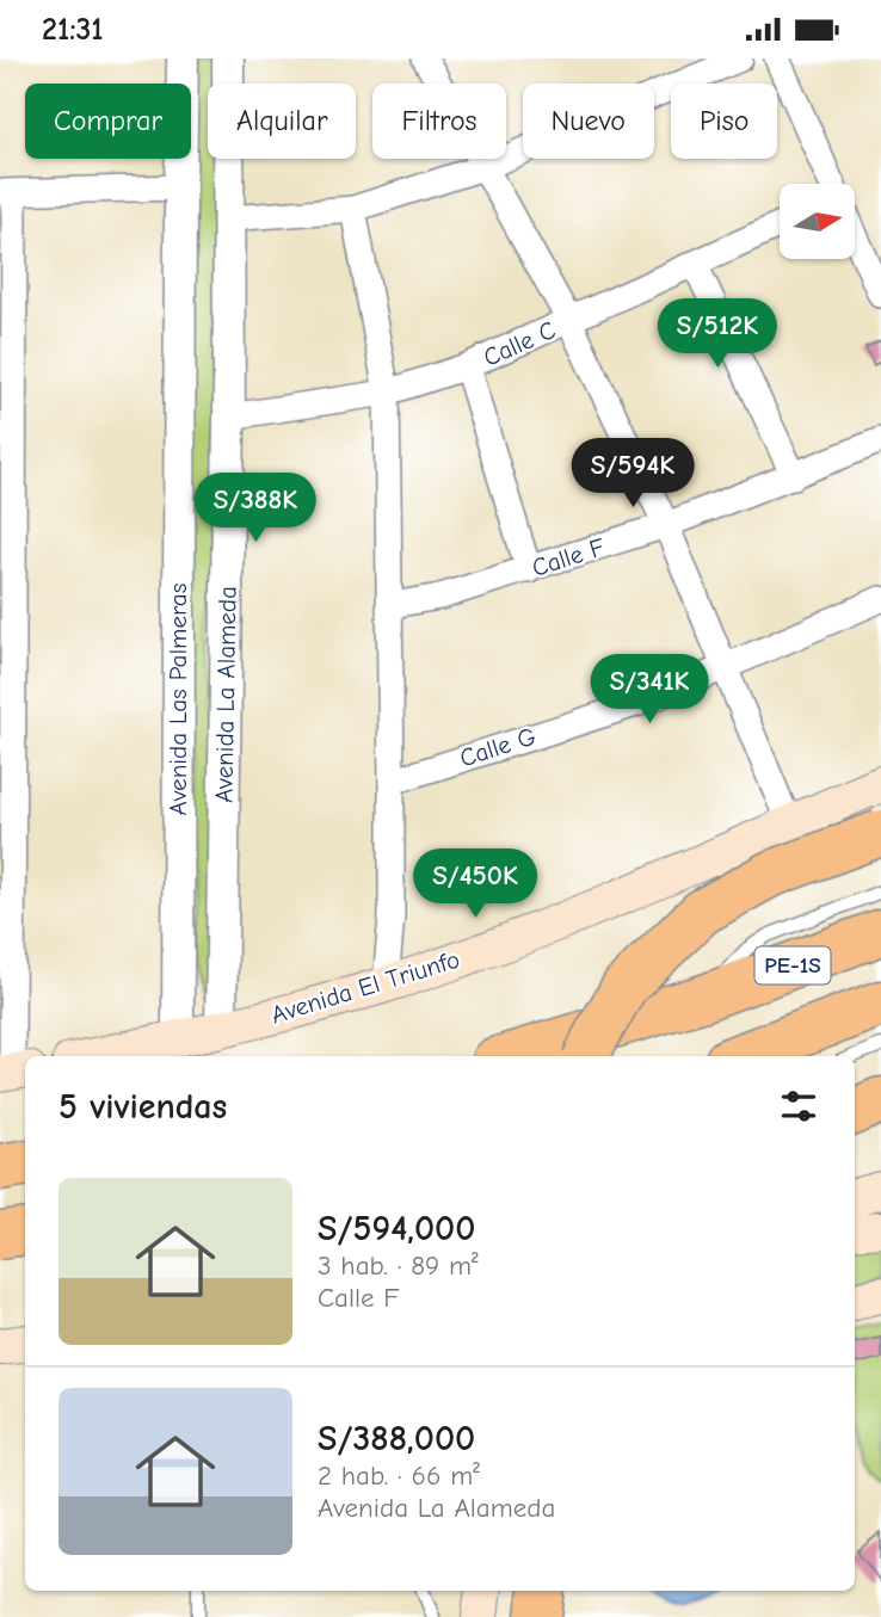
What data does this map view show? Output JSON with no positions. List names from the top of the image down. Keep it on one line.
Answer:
{"streets":{"highway":["PE-1S"],"main road":["Avenida El Triunfo"],"street":["Calle C","Calle F","Avenida La Alameda","Avenida Las Palmeras","Calle G"]},"crossings":[["Calle C","Avenida La Alameda"],["Avenida La Alameda","Avenida El Triunfo"],["Avenida Las Palmeras","Avenida El Triunfo"]],"north":"right","page":{"status":"21:31","chip":["Comprar","Alquilar","Filtros","Nuevo","Piso"],"price":["S/512K","S/594K","S/388K","S/341K","S/450K"],"heading":"5 viviendas","list":[{"name":"S/594,000","note":"3 hab. · 89 m² · Calle F"},{"name":"S/388,000","note":"2 hab. · 66 m² · Avenida La Alameda"}]}}
